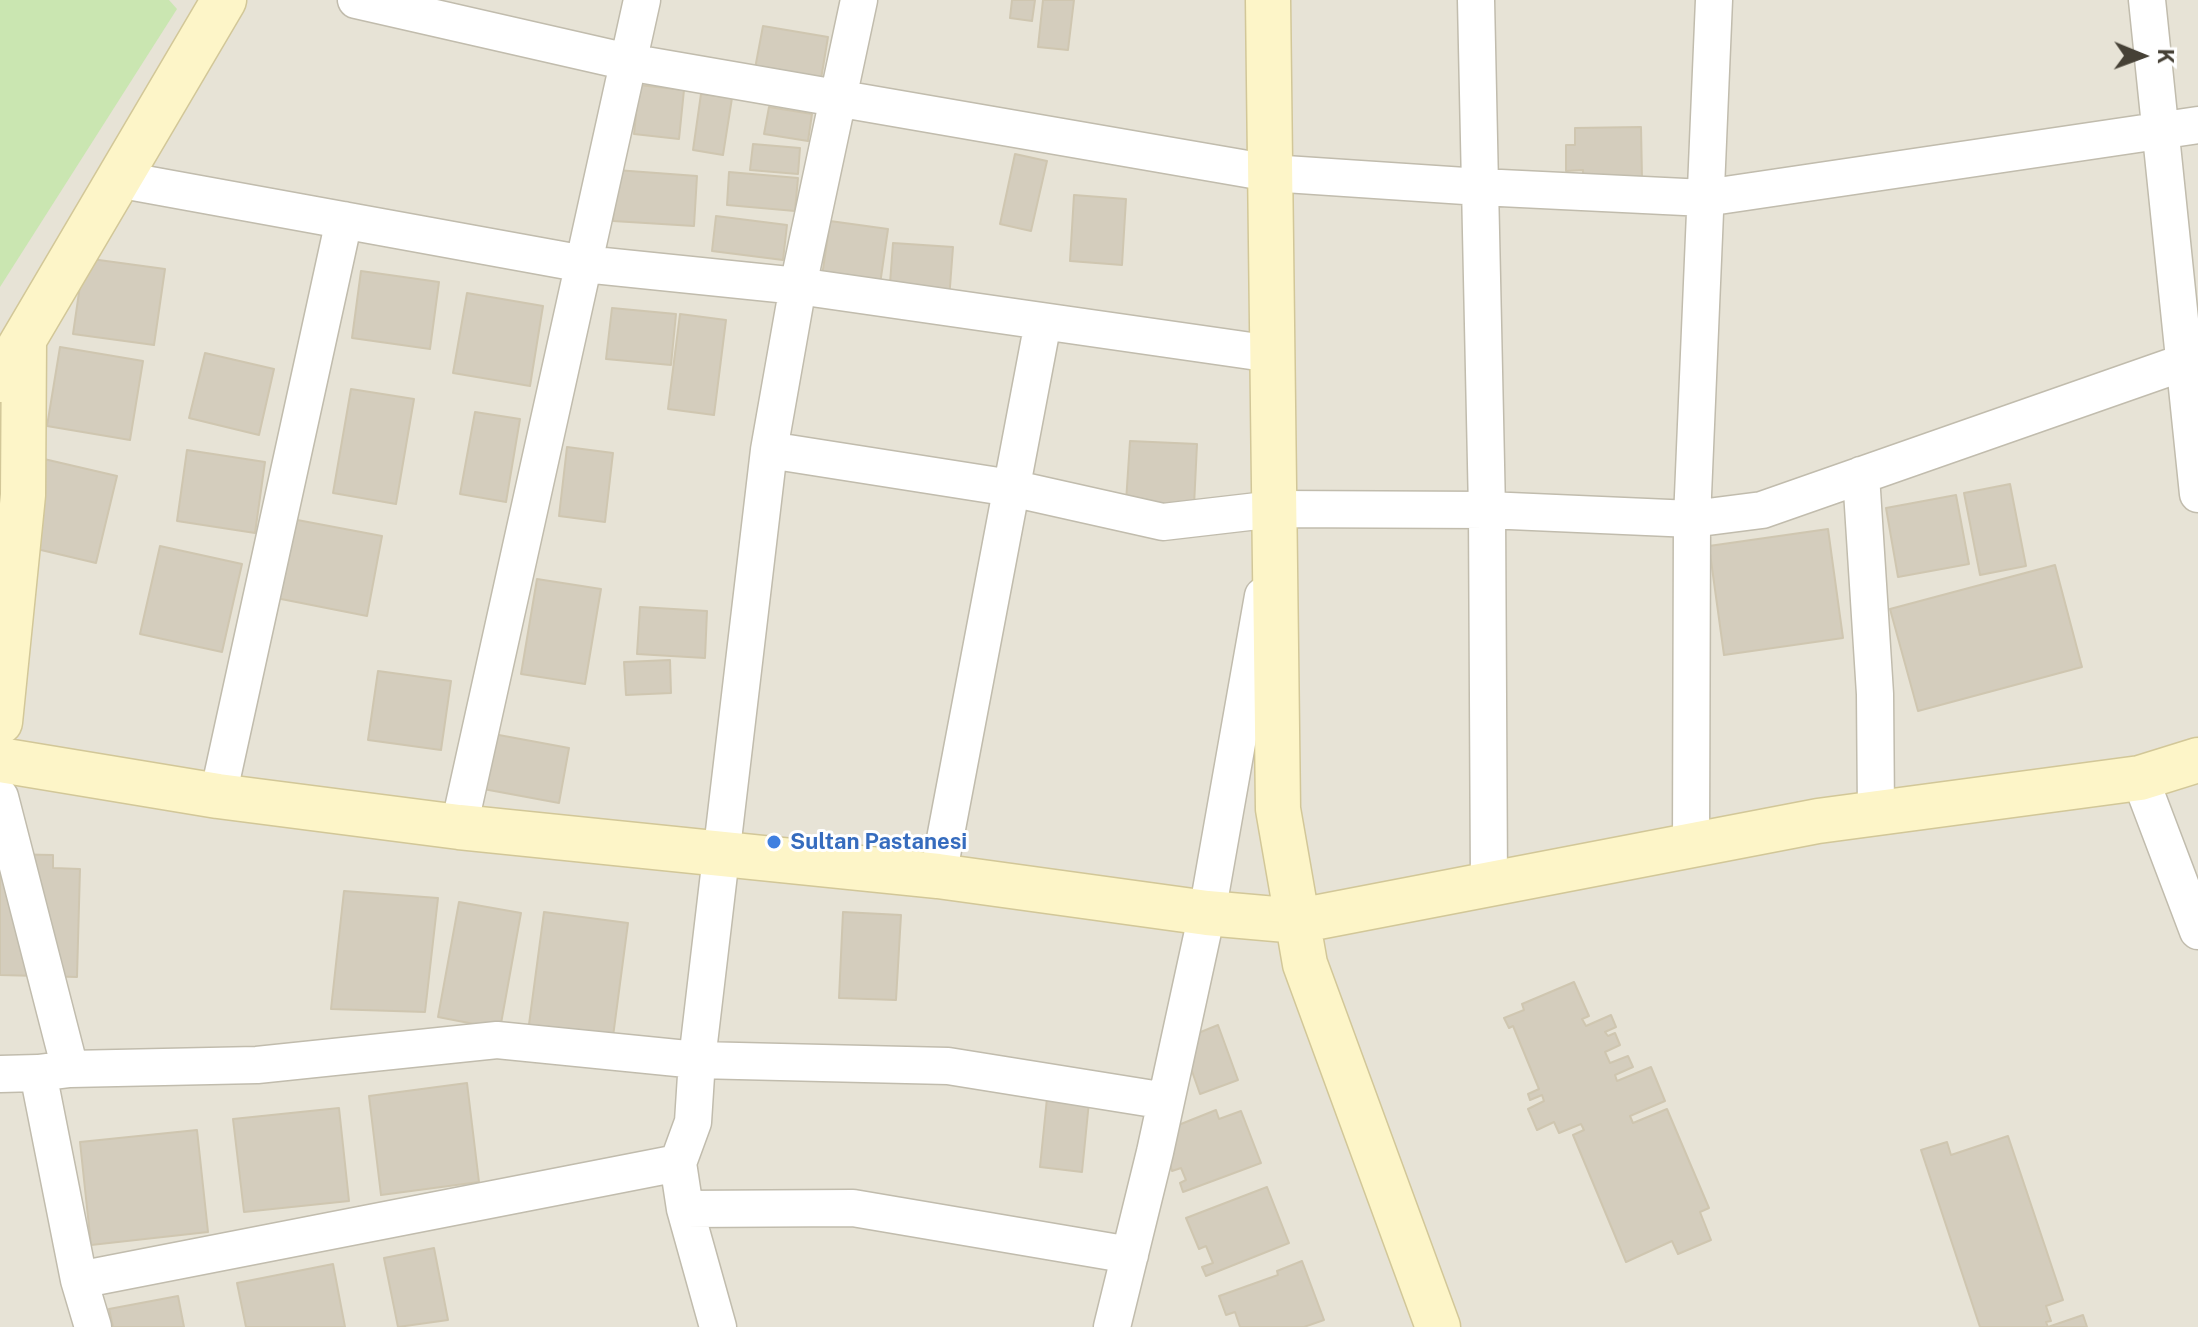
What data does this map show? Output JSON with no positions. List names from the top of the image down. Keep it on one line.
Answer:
{"places":["Sultan Pastanesi"],"north":"right"}
